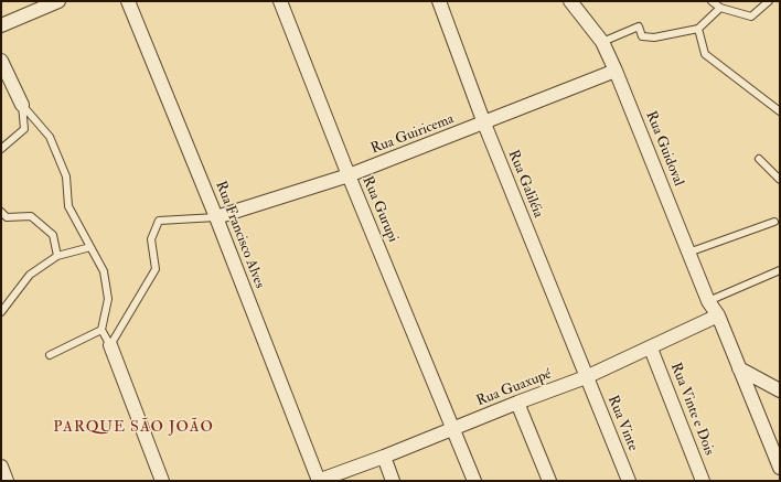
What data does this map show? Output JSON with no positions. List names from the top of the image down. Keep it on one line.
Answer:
{"streets":{"street":["Rua Guiricema","Rua Guidoval","Rua Galiléia","Rua Gurupi","Rua Francisco Alves","Rua Guaxupé","Rua Vinte e Dois","Rua Vinte"]},"crossings":[["Rua Guiricema","Rua Guidoval"],["Rua Guiricema","Rua Galiléia"],["Rua Guiricema","Rua Gurupi"],["Rua Guiricema","Rua Francisco Alves"],["Rua Guidoval","Rua Guaxupé"],["Rua Galiléia","Rua Guaxupé"],["Rua Galiléia","Rua Vinte"],["Rua Gurupi","Rua Guaxupé"],["Rua Francisco Alves","Rua Guaxupé"],["Rua Guaxupé","Rua Vinte e Dois"],["Rua Guaxupé","Rua Vinte"]],"districts":["PARQUE SÃO JOÃO"]}
